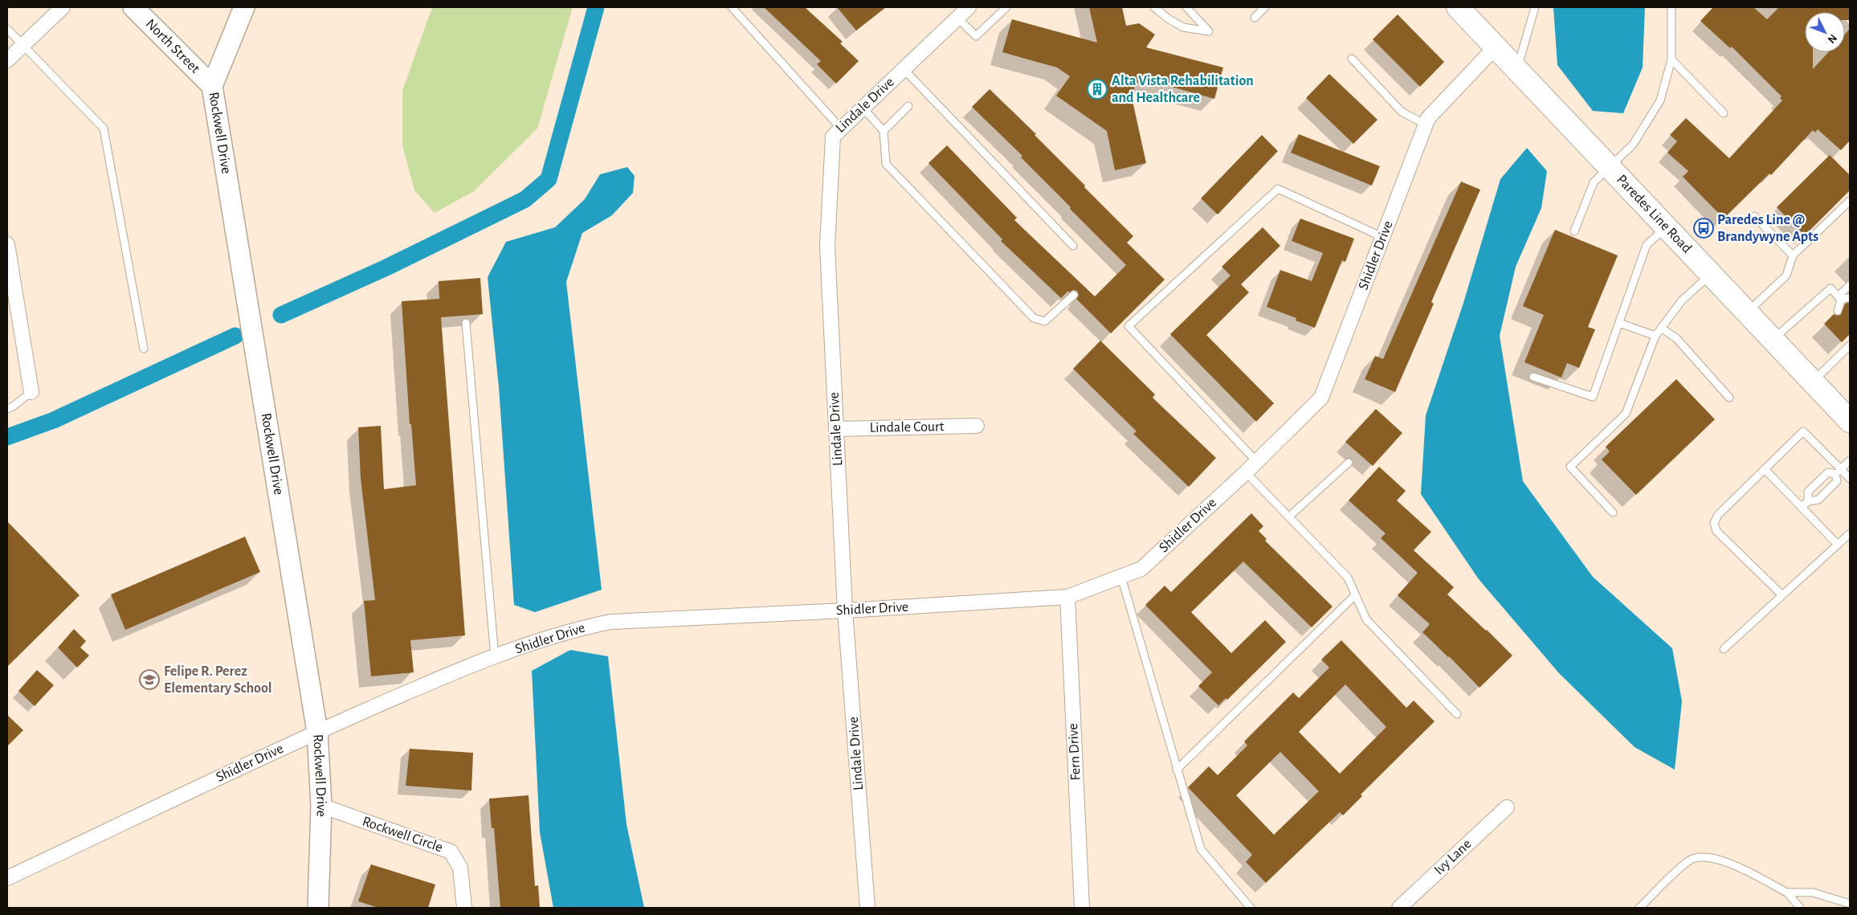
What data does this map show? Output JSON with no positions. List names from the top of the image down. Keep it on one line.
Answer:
{"streets":{"main road":["Paredes Line Road"],"street":["North Street","Lindale Drive","Rockwell Drive","Shidler Drive","Lindale Court","Fern Drive","Rockwell Circle","Ivy Lane"]},"crossings":[["North Street","Rockwell Drive"],["Lindale Drive","Shidler Drive"],["Lindale Drive","Lindale Court"],["Rockwell Drive","Shidler Drive"],["Rockwell Drive","Rockwell Circle"],["Paredes Line Road","Shidler Drive"],["Shidler Drive","Fern Drive"]],"places":{"building":["Alta Vista Rehabilitation and Healthcare"],"bus stop":["Paredes Line @ Brandywyne Apts"],"school or university":["Felipe R. Perez Elementary School"]},"north":"bottom right"}
